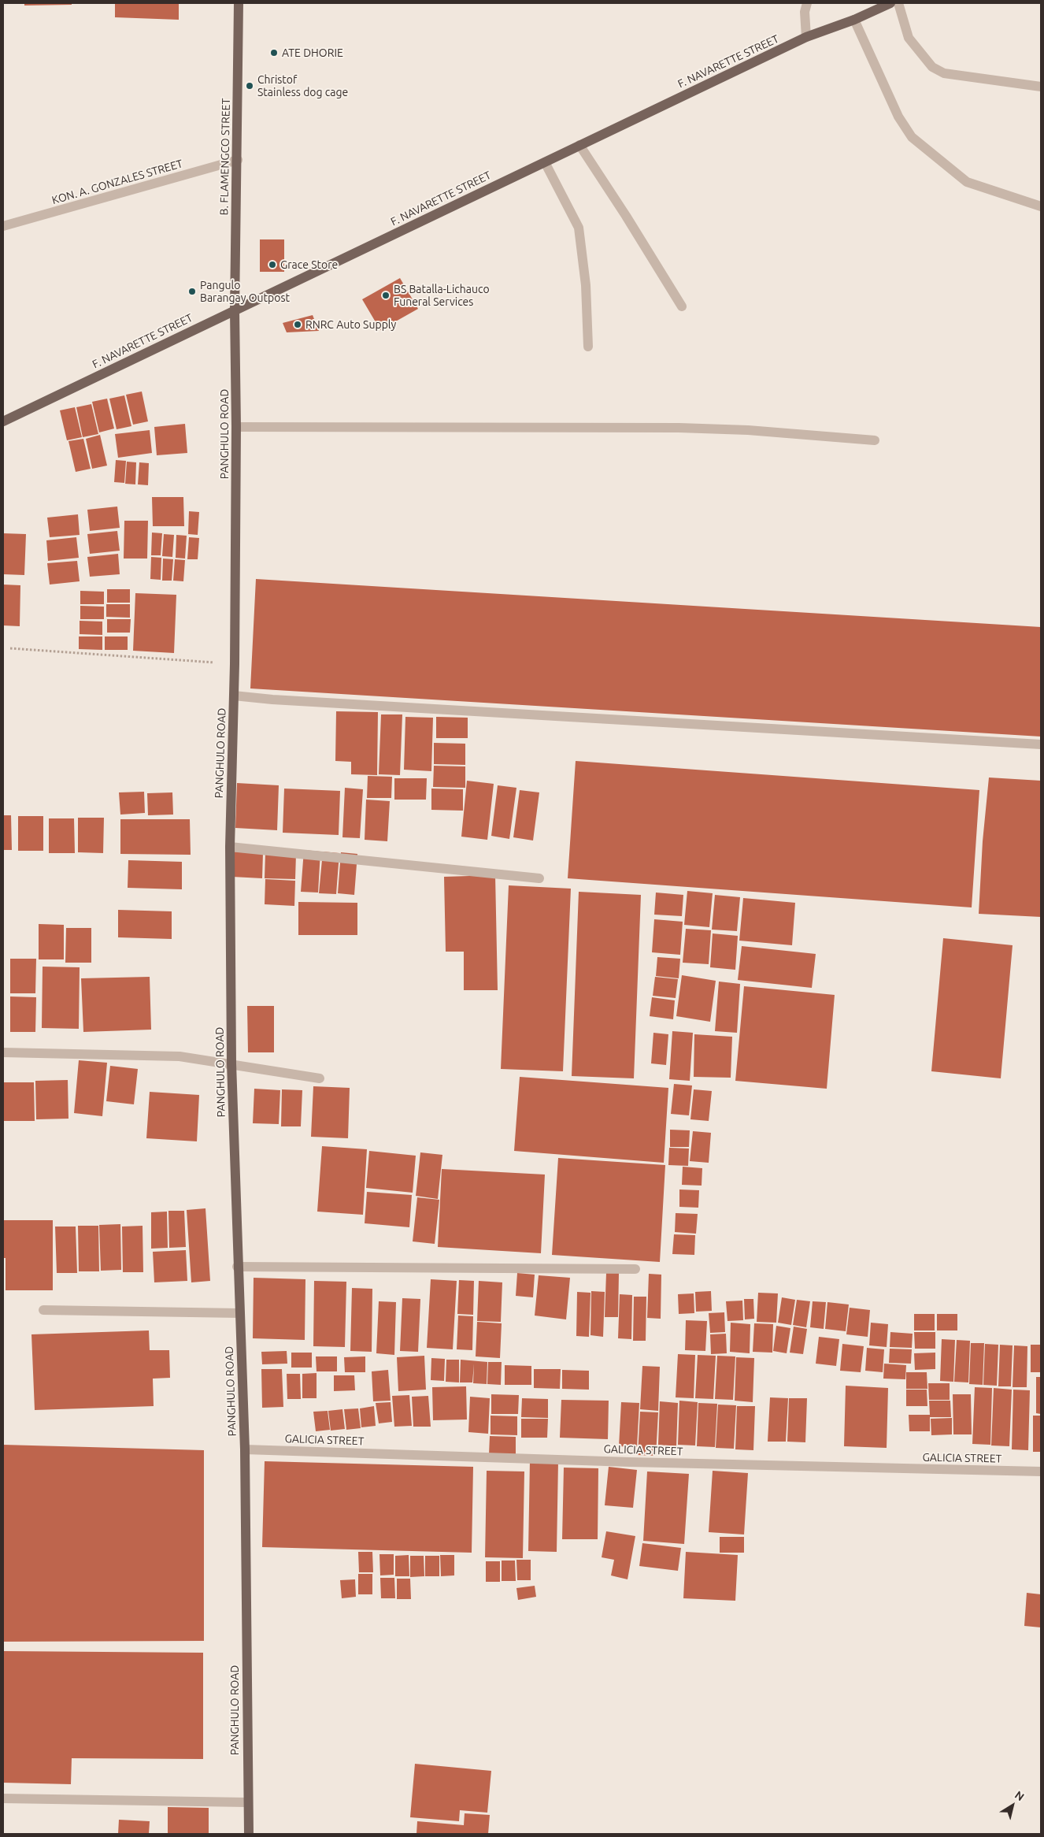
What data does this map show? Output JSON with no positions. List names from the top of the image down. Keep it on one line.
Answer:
{"streets":{"main road":["F. NAVARETTE STREET","B. FLAMENGCO STREET","PANGHULO ROAD"],"street":["KON. A. GONZALES STREET","GALICIA STREET"]},"crossings":[["F. NAVARETTE STREET","B. FLAMENGCO STREET"],["F. NAVARETTE STREET","PANGHULO ROAD"],["B. FLAMENGCO STREET","KON. A. GONZALES STREET"],["B. FLAMENGCO STREET","PANGHULO ROAD"],["PANGHULO ROAD","GALICIA STREET"]],"places":["ATE DHORIE","Christof Stainless dog cage","Grace Store","Pangulo Barangay Outpost","BS Batalla-Lichauco Funeral Services","RNRC Auto Supply"],"north":"top right"}
